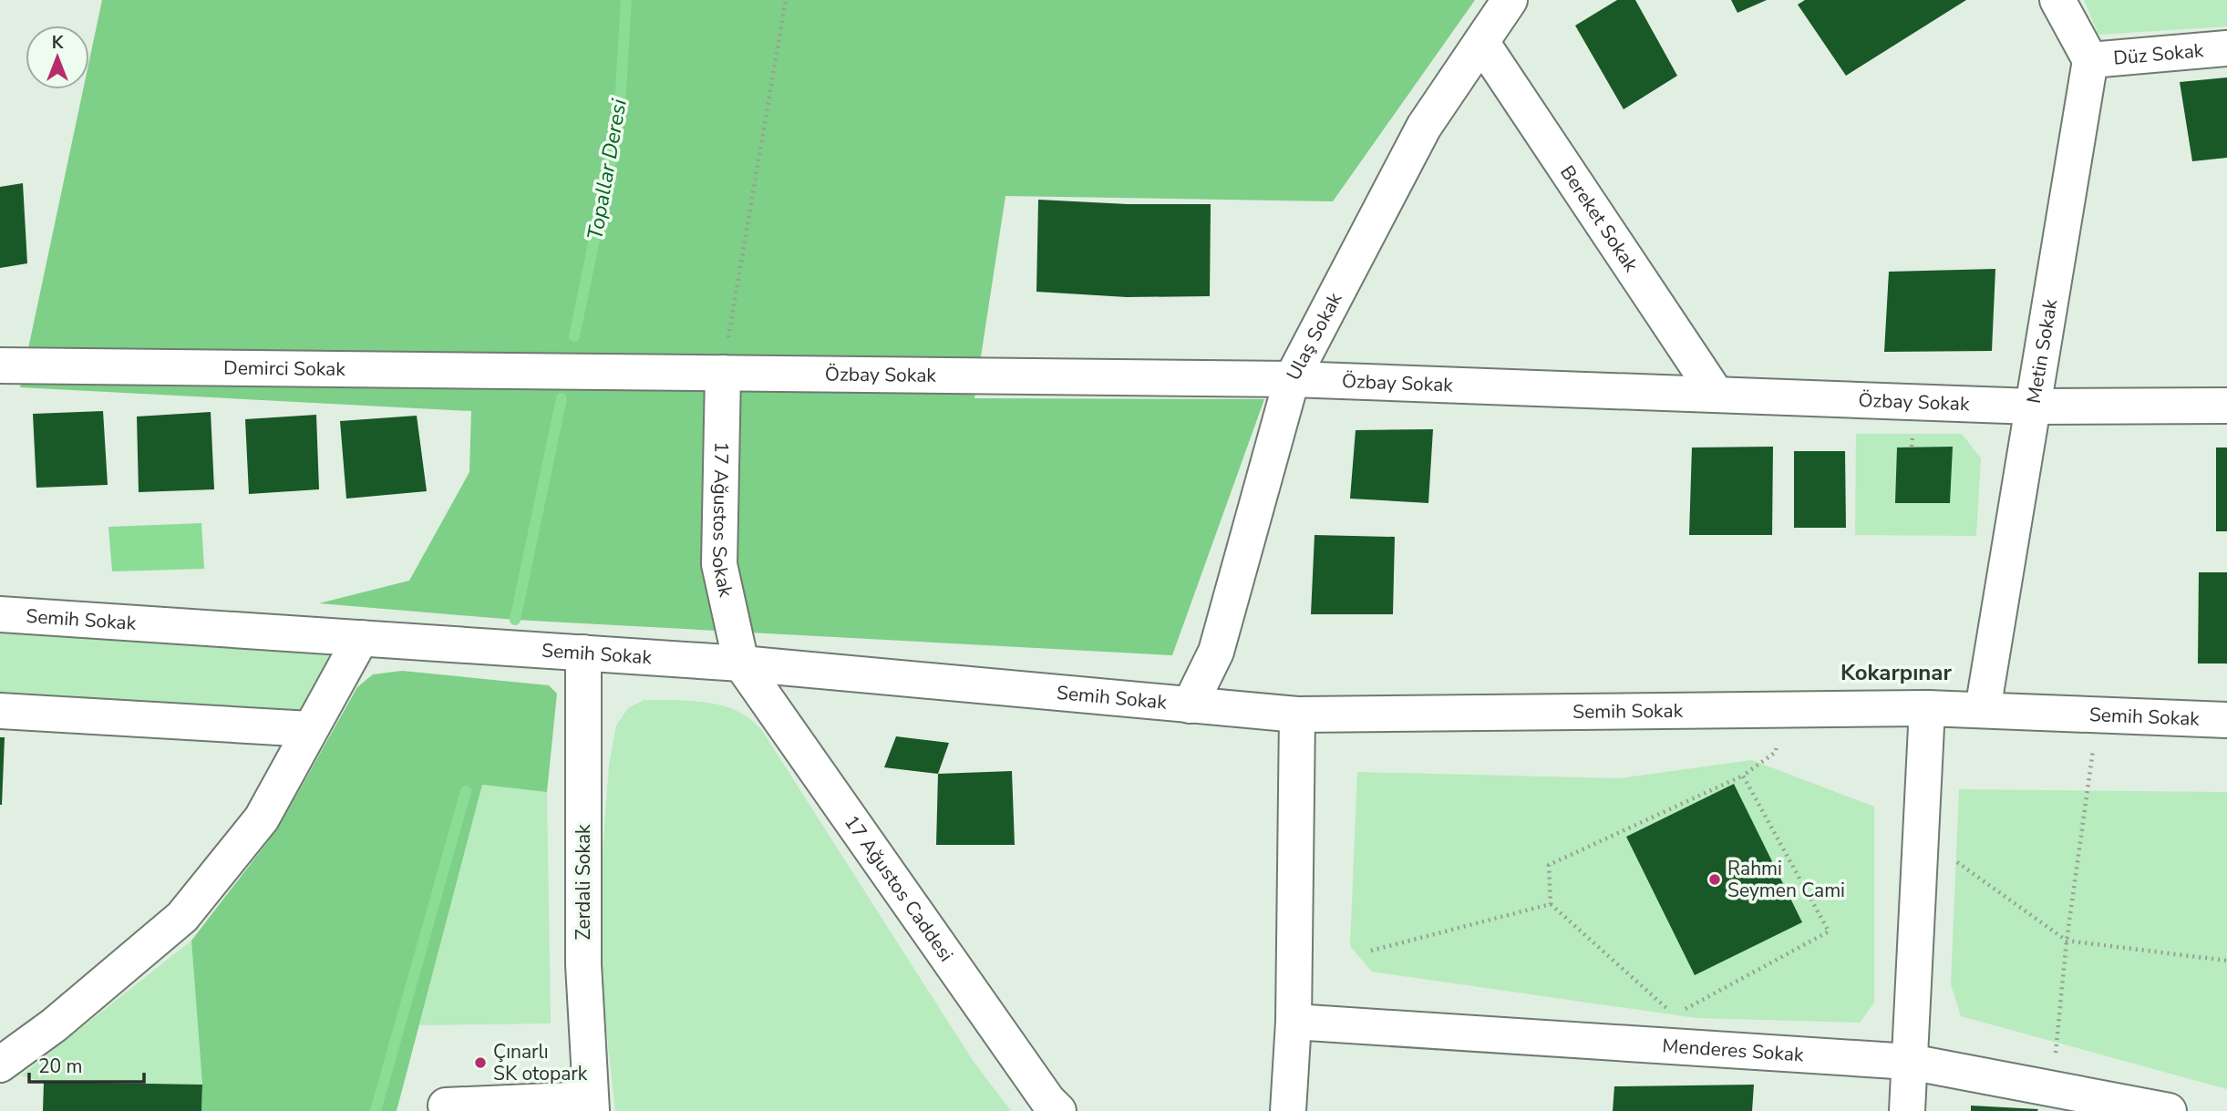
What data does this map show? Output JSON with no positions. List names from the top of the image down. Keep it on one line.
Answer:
{"streets":{"street":["Düz Sokak","Bereket Sokak","Ulaş Sokak","Metin Sokak","Demirci Sokak","Özbay Sokak","17 Ağustos Sokak","Semih Sokak","Zerdali Sokak","17 Ağustos Caddesi","Menderes Sokak"]},"crossings":[["Düz Sokak","Metin Sokak"],["Bereket Sokak","Ulaş Sokak"],["Bereket Sokak","Özbay Sokak"],["Ulaş Sokak","Özbay Sokak"],["Ulaş Sokak","Semih Sokak"],["Metin Sokak","Özbay Sokak"],["Metin Sokak","Semih Sokak"],["Demirci Sokak","Özbay Sokak"],["Özbay Sokak","17 Ağustos Sokak"],["17 Ağustos Sokak","Semih Sokak"],["17 Ağustos Sokak","17 Ağustos Caddesi"],["Semih Sokak","Zerdali Sokak"],["Semih Sokak","17 Ağustos Caddesi"]],"districts":["Kokarpınar"],"water":["Topallar Deresi"],"places":["Rahmi Seymen Cami","Çınarlı SK otopark"],"scale_bar":"20 m","north":"top"}
